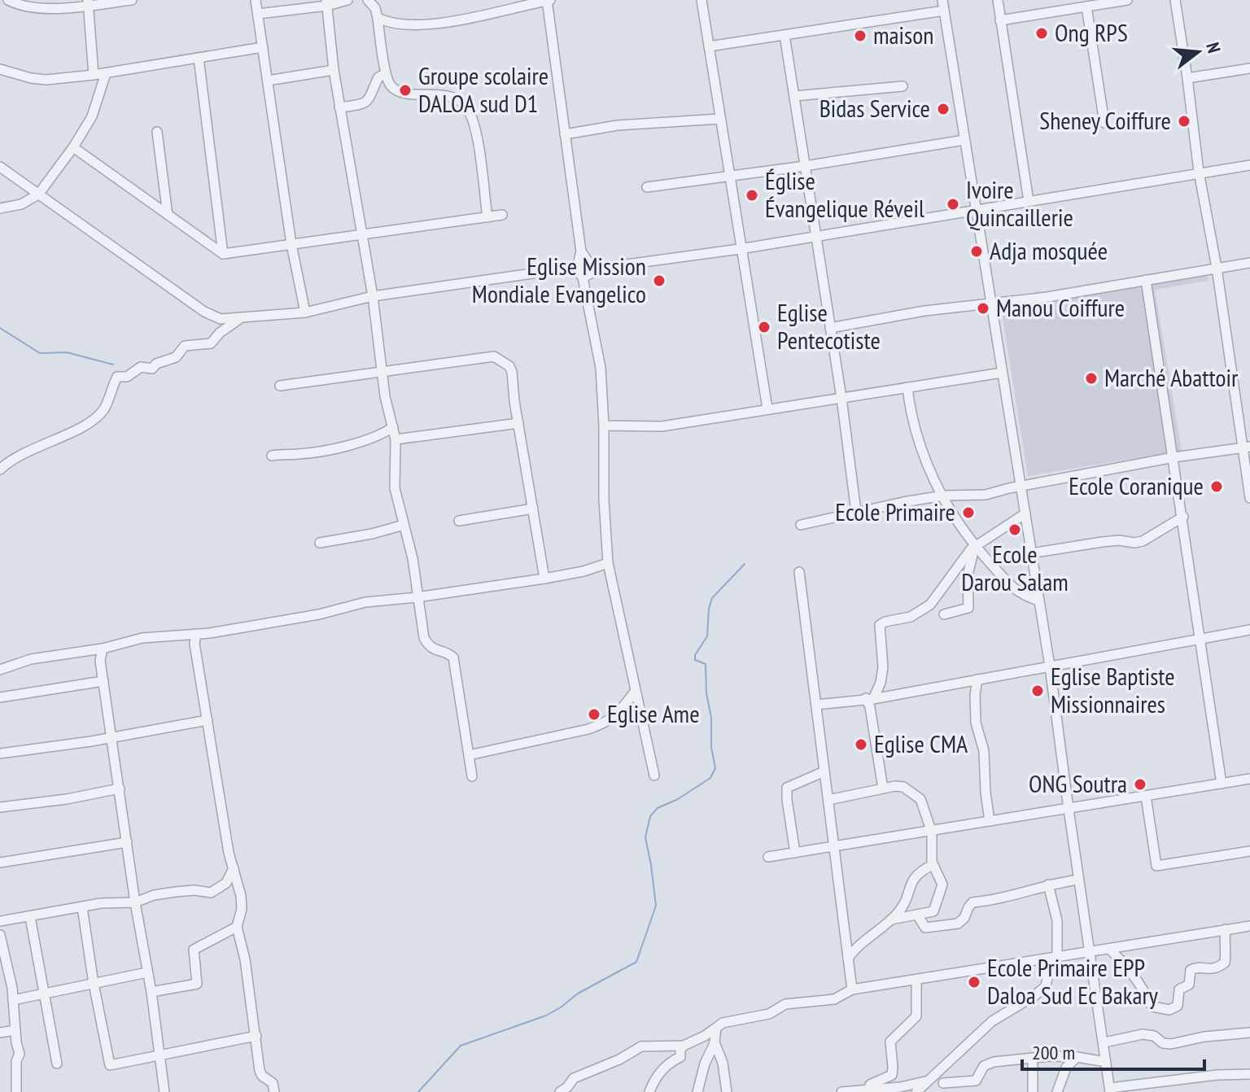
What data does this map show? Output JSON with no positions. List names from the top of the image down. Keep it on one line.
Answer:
{"places":["Ong RPS","maison","Groupe scolaire DALOA sud D1","Bidas Service","Sheney Coiffure","Église Évangelique Réveil","Ivoire Quincaillerie","Adja mosquée","Eglise Mission Mondiale Evangelico","Manou Coiffure","Eglise Pentecotiste","Marché Abattoir","Ecole Coranique","Ecole Primaire","Ecole Darou Salam","Eglise Baptiste Missionnaires","Eglise Ame","Eglise CMA","ONG Soutra","Ecole Primaire EPP Daloa Sud Ec Bakary"],"scale_bar":"200 m","north":"right"}
